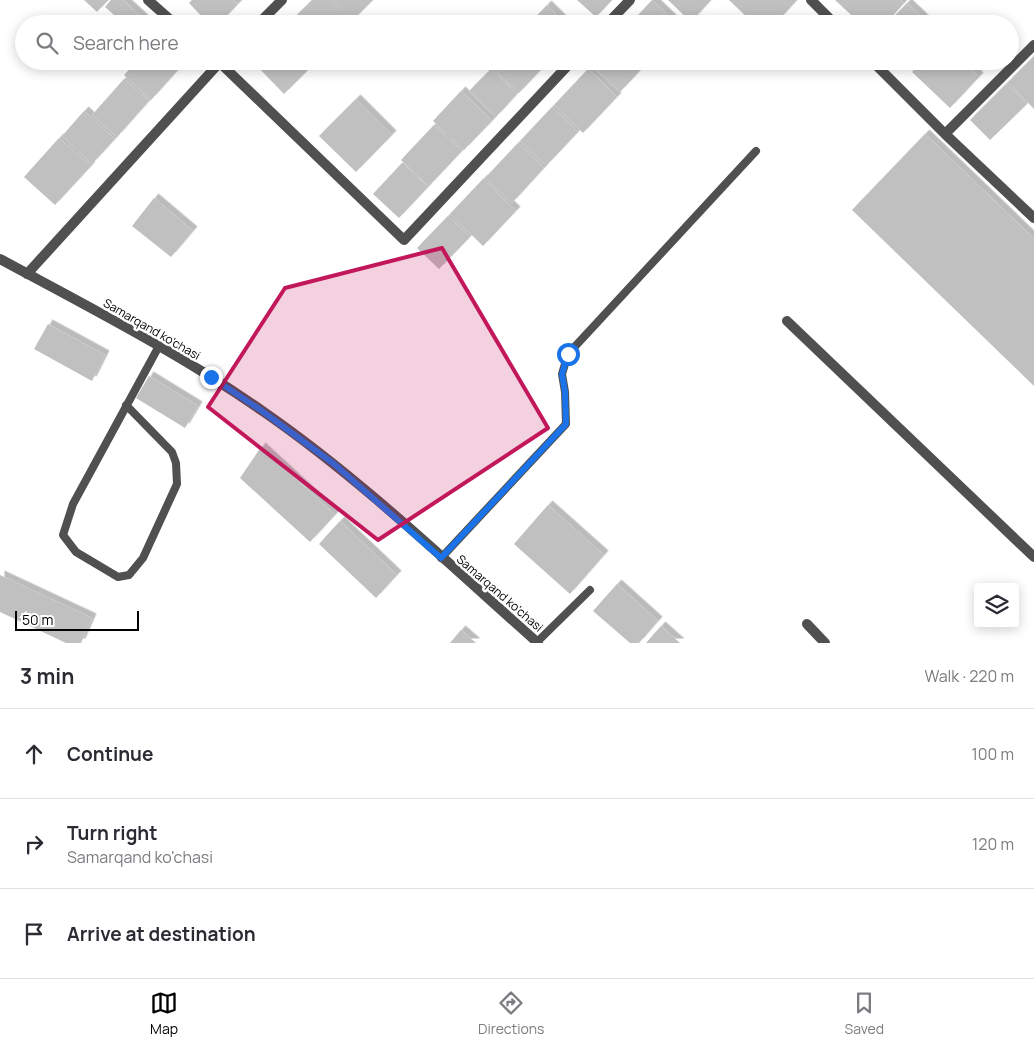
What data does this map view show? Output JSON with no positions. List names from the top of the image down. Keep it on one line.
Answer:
{"streets":{"street":["Samarqand ko'chasi"]},"scale_bar":"50 m","page":{"search":"Search here","scale":"50 m","heading":["3 min","Walk · 220 m"],"list":[["Continue","100 m"],["Turn right","Samarqand ko'chasi","120 m"],"Arrive at destination"],"nav":["Map","Directions","Saved"]}}
